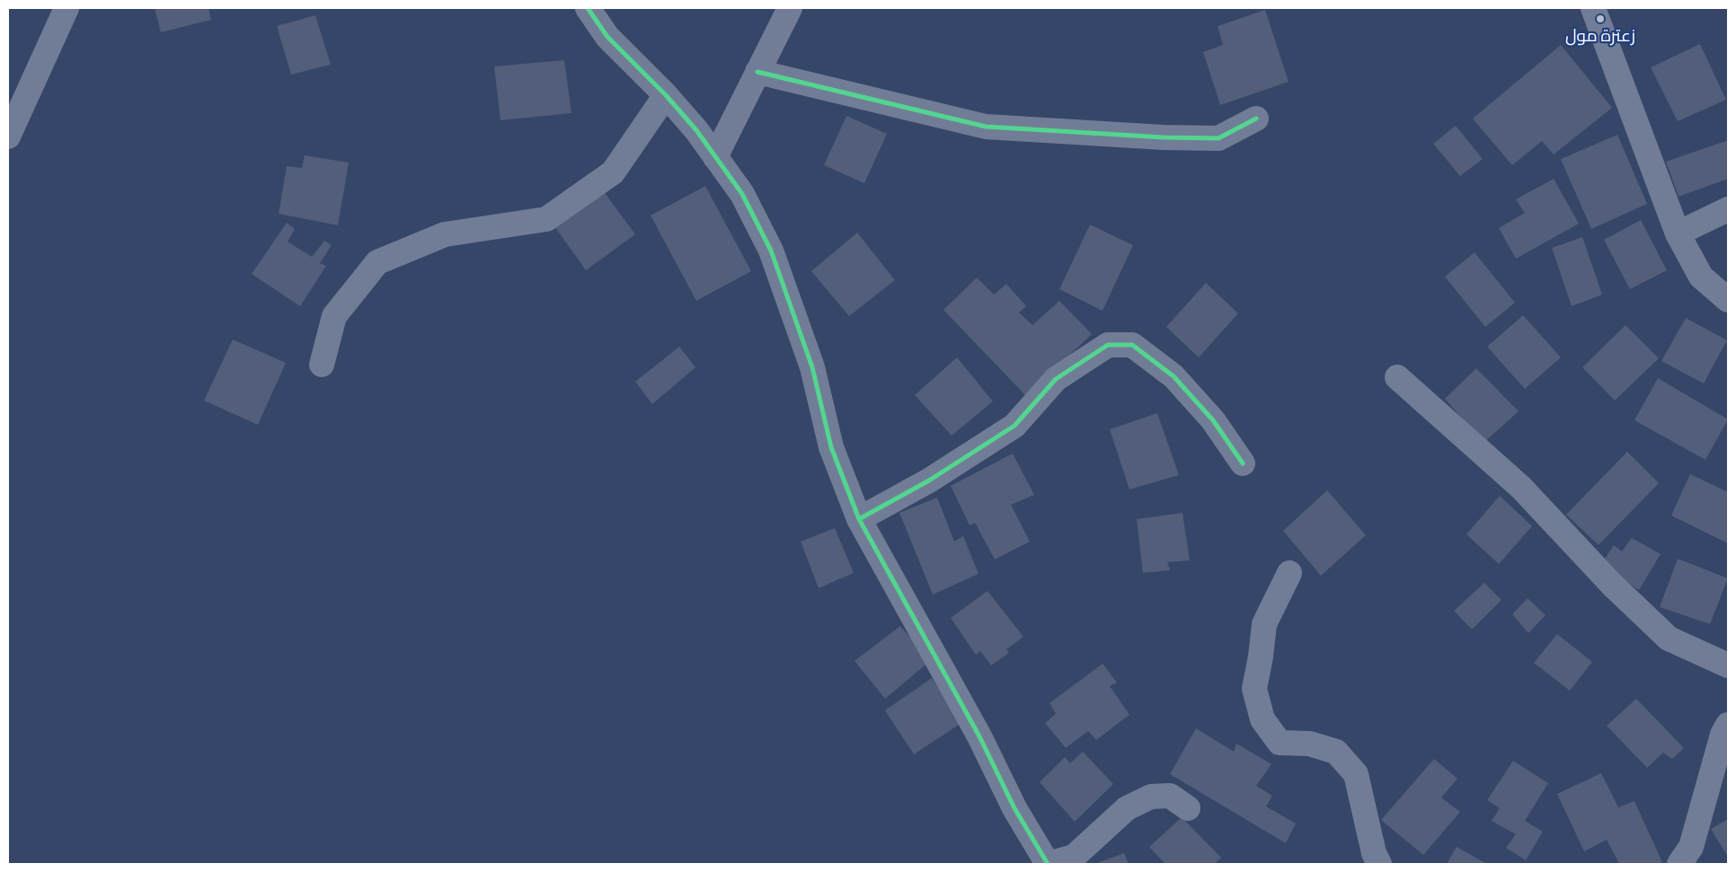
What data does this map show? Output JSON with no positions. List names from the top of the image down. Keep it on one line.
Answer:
{"places":["زعترة مول"]}
